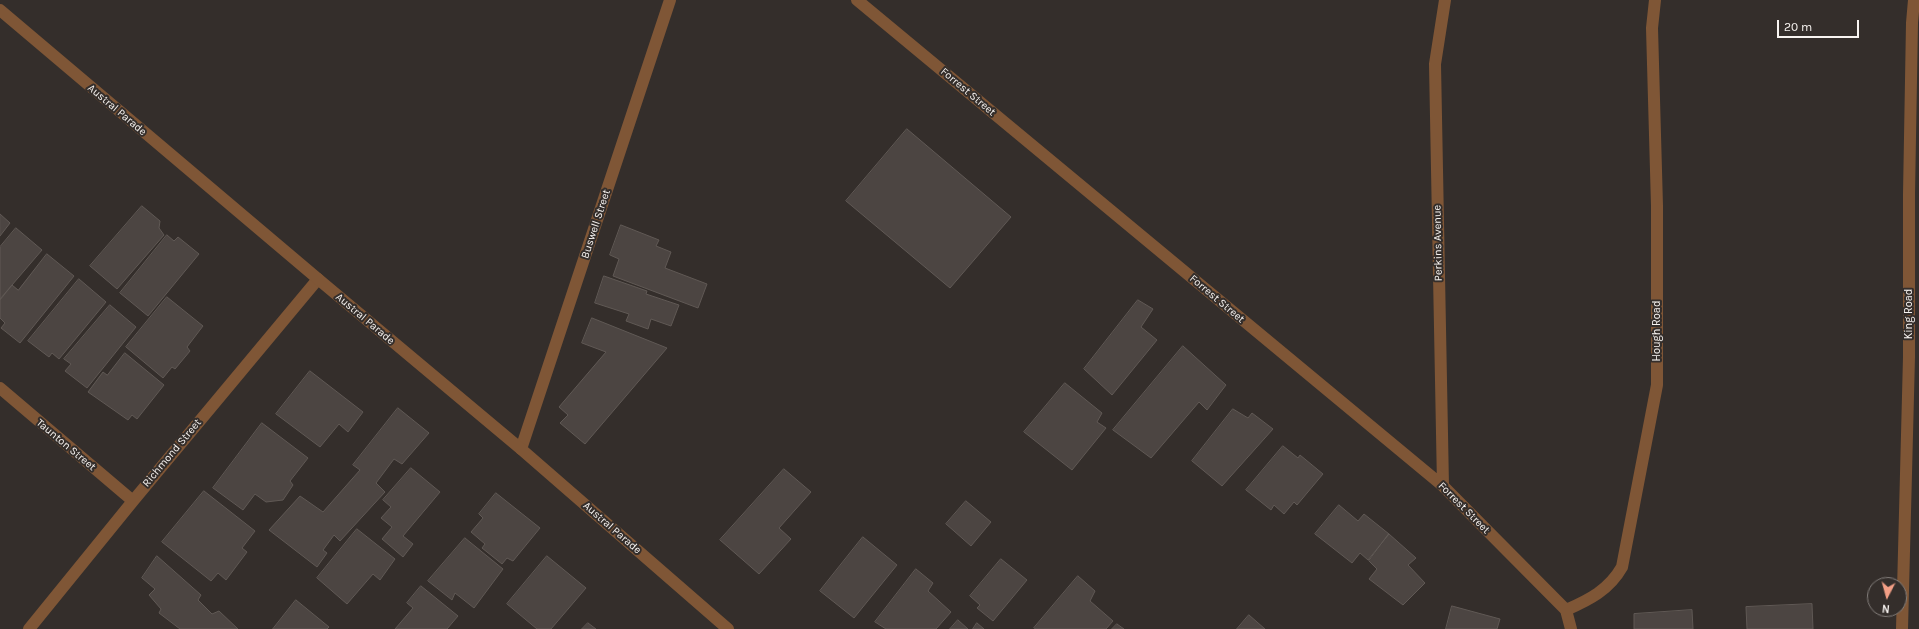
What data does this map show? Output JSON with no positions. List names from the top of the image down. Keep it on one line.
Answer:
{"streets":{"street":["Forrest Street","Austral Parade","Buswell Street","Perkins Avenue","King Road","Hough Road","Taunton Street","Richmond Street"]},"crossings":[["Forrest Street","Perkins Avenue"],["Forrest Street","Hough Road"],["Austral Parade","Buswell Street"],["Austral Parade","Richmond Street"],["Taunton Street","Richmond Street"]],"scale_bar":"20 m","north":"bottom"}
